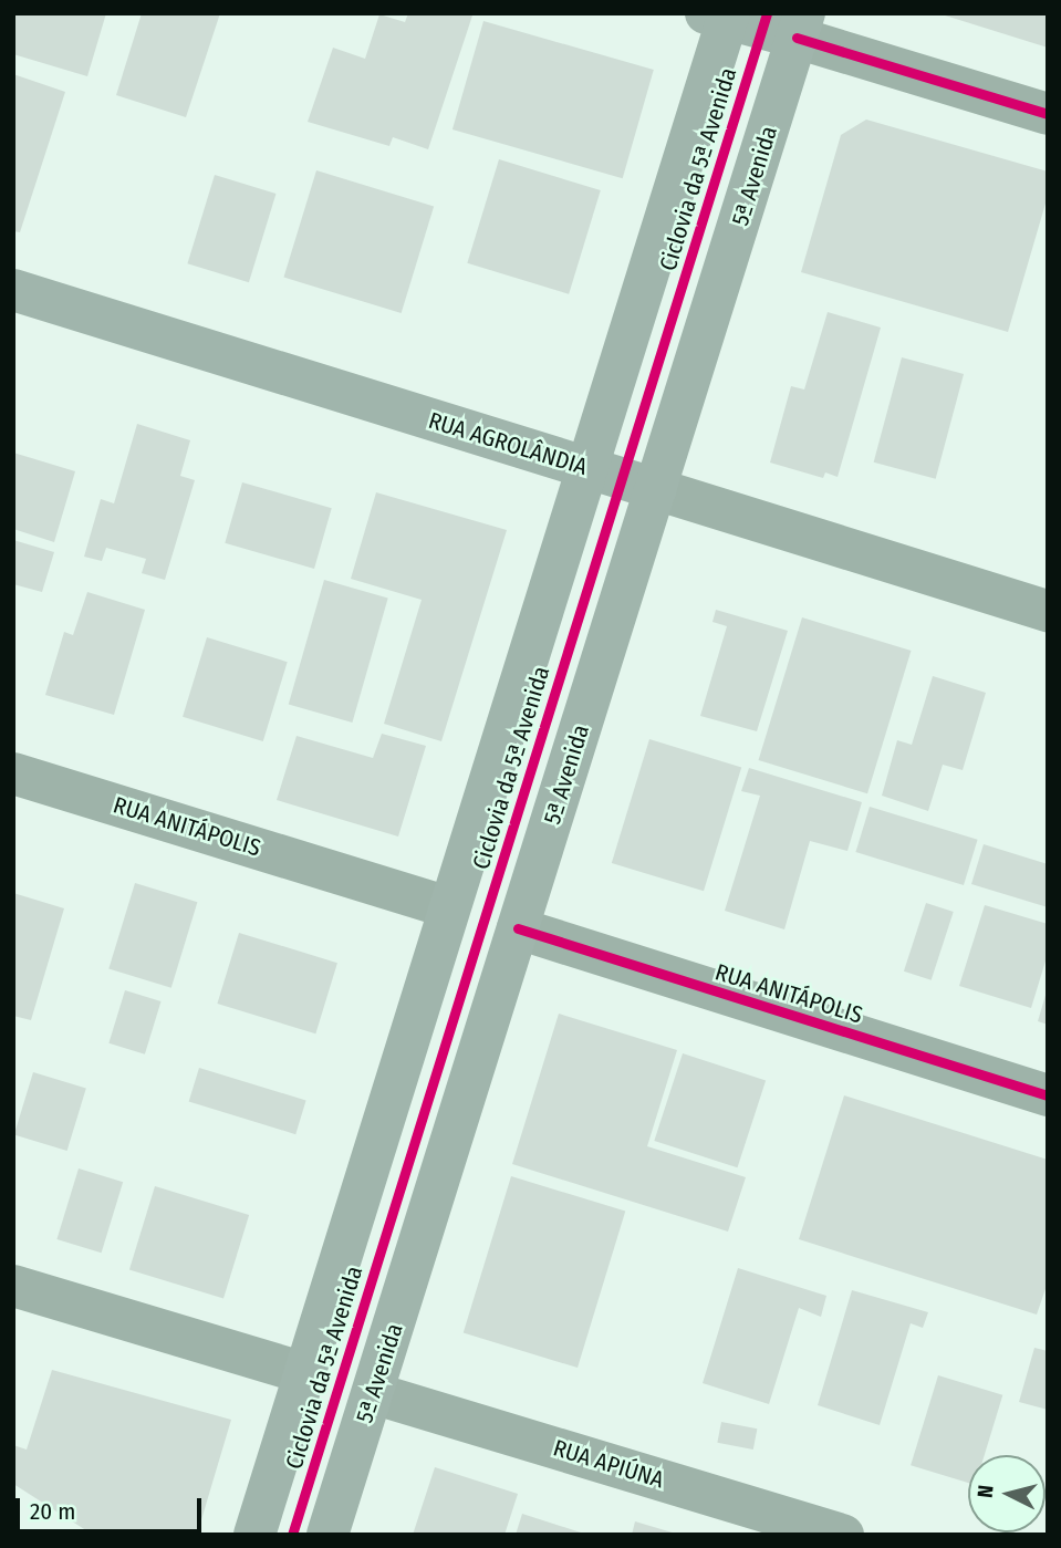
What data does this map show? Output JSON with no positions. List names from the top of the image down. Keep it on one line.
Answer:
{"streets":{"main road":["5ª Avenida","RUA AGROLÂNDIA"],"street":["RUA ANITÁPOLIS","RUA APIÚNA"],"cycle path":["Ciclovia da 5ª Avenida"]},"crossings":[["5ª Avenida","RUA AGROLÂNDIA"],["5ª Avenida","RUA ANITÁPOLIS"],["5ª Avenida","RUA APIÚNA"]],"scale_bar":"20 m","north":"left"}
